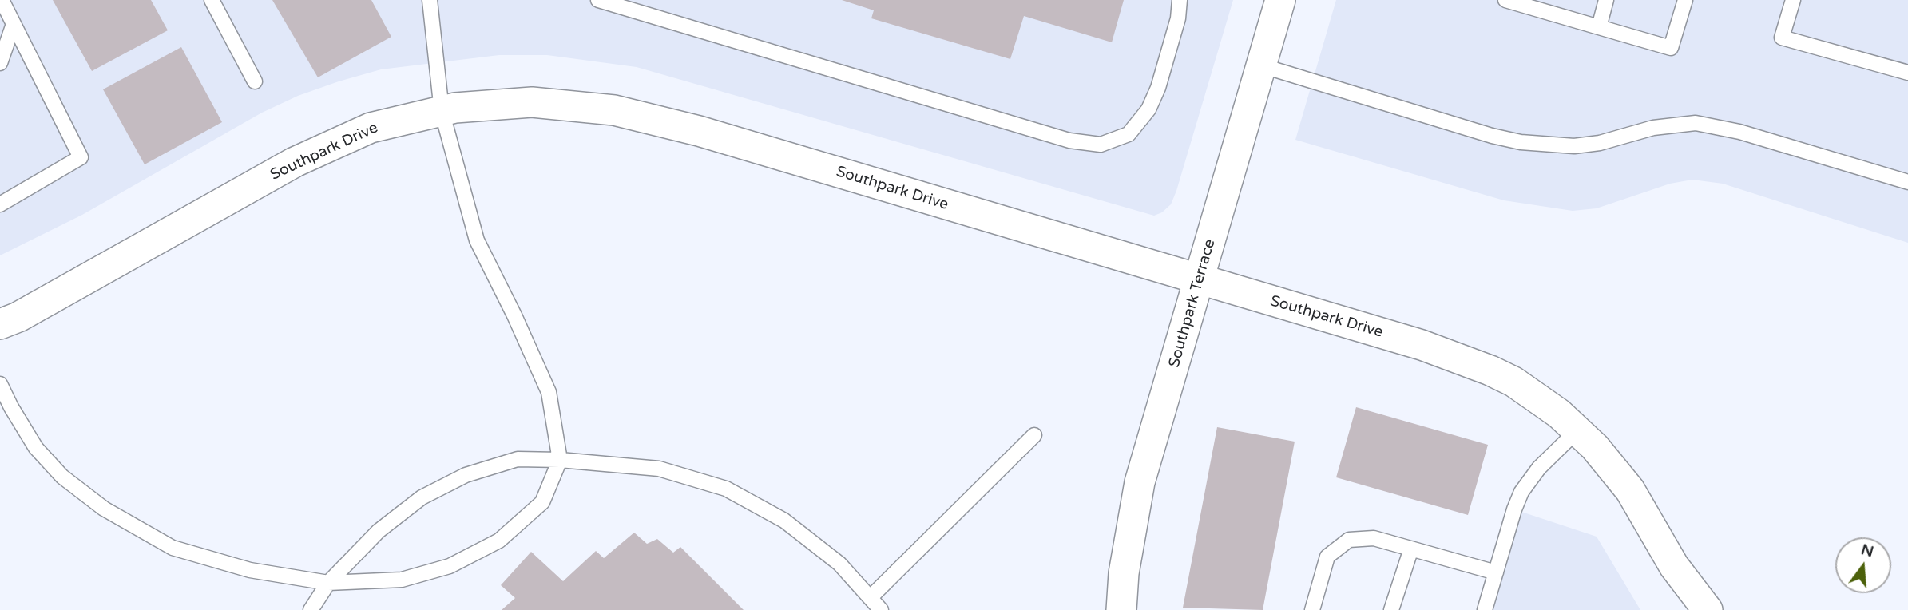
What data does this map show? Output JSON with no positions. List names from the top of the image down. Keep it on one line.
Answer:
{"streets":{"street":["Southpark Drive","Southpark Terrace"]},"crossings":[["Southpark Drive","Southpark Terrace"]],"north":"top"}
